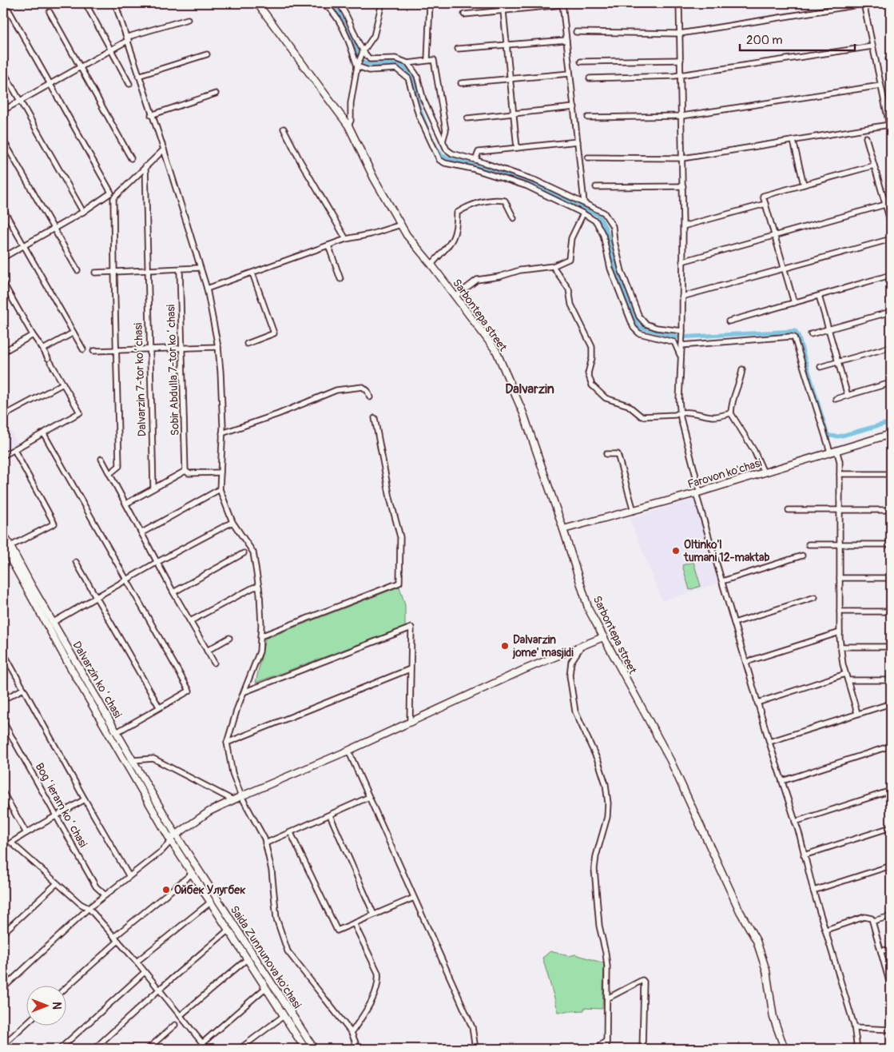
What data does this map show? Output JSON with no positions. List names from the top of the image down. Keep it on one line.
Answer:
{"streets":{"street":["Sarbontepa street","Sobir Abdulla 7-tor koʻchasi","Dalvarzin 7-tor koʻchasi","Farovon ko'chasi","Dalvarzin koʻchasi","Bogʻieram koʻchasi","Saida Zunnunova ko'chasi"]},"crossings":[["Sarbontepa street","Farovon ko'chasi"],["Dalvarzin koʻchasi","Saida Zunnunova ko'chasi"]],"districts":["Dalvarzin"],"places":["Oltinko'l tumani 12-maktab","Dalvarzin jome' masjidi","Ойбек Улугбек"],"scale_bar":"200 m","north":"right"}
